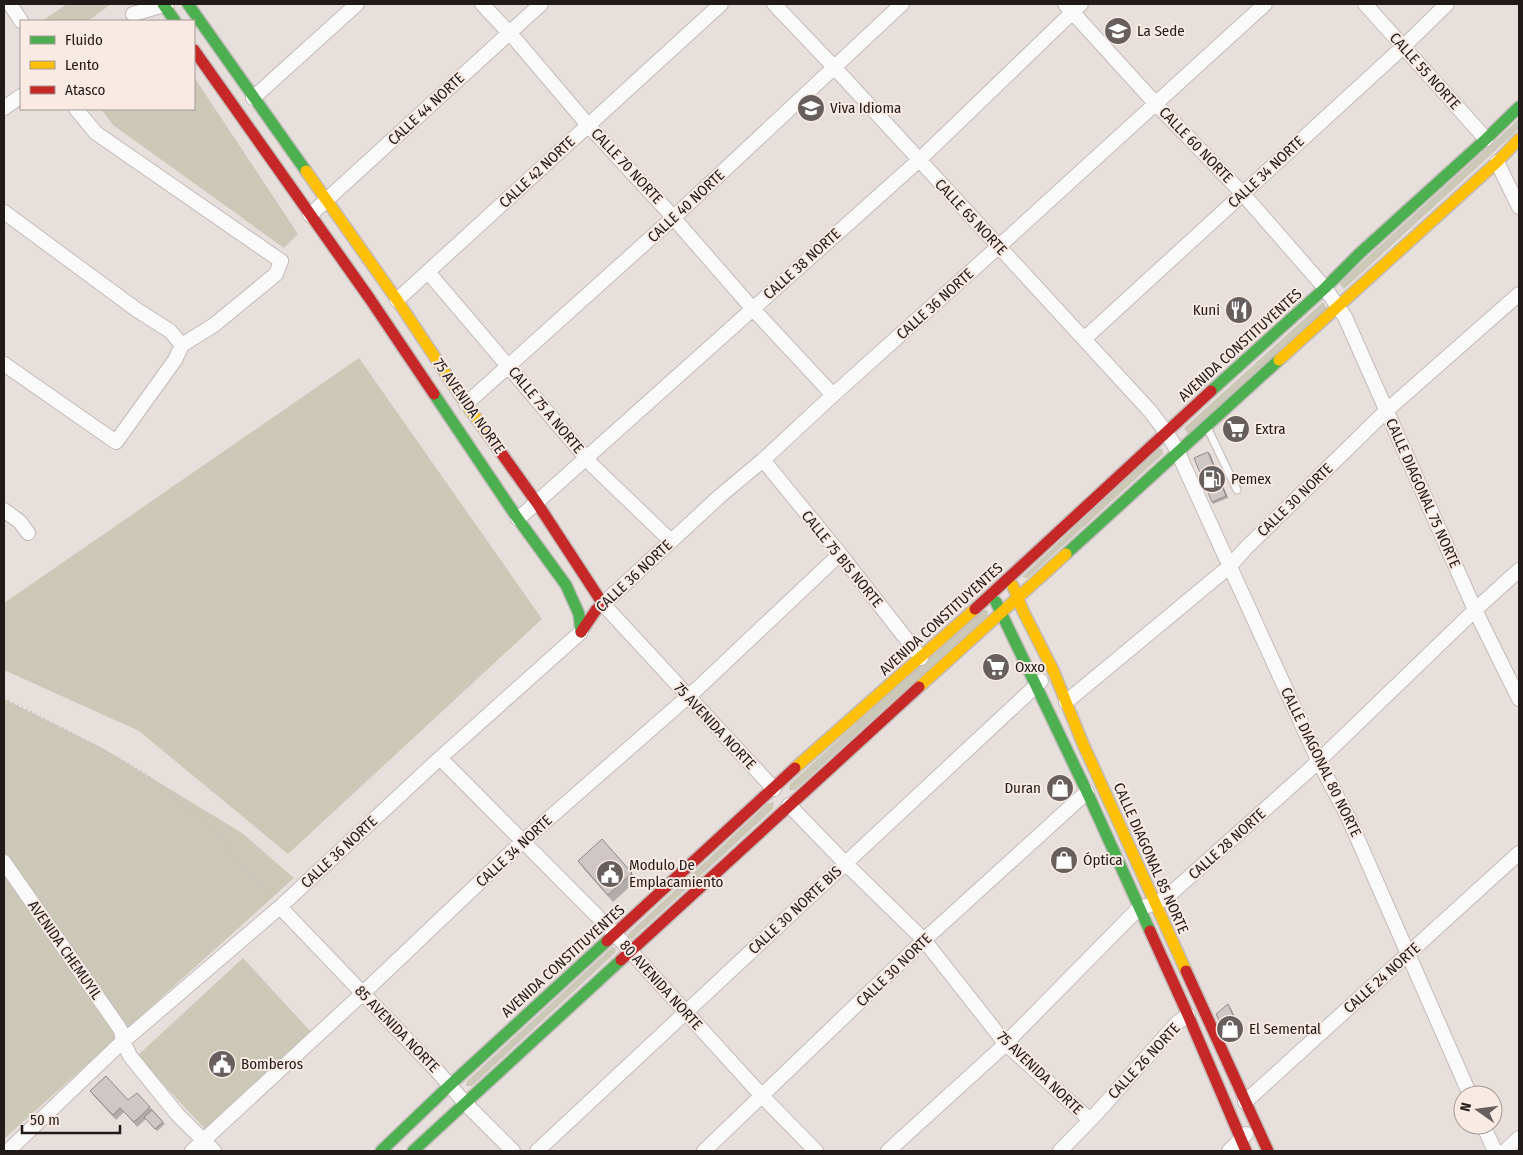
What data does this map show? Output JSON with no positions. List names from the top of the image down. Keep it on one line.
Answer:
{"streets":{"main road":["CALLE 36 NORTE","AVENIDA CONSTITUYENTES","75 AVENIDA NORTE","CALLE DIAGONAL 85 NORTE"],"street":["CALLE 55 NORTE","CALLE 44 NORTE","CALLE 60 NORTE","CALLE 70 NORTE","CALLE 42 NORTE","CALLE 34 NORTE","CALLE 40 NORTE","CALLE 65 NORTE","CALLE 38 NORTE","CALLE 75 A NORTE","CALLE DIAGONAL 75 NORTE","CALLE 30 NORTE","CALLE 75 BIS NORTE","CALLE DIAGONAL 80 NORTE","CALLE 28 NORTE","CALLE 30 NORTE BIS","AVENIDA CHEMUYIL","CALLE 24 NORTE","80 AVENIDA NORTE","85 AVENIDA NORTE","CALLE 26 NORTE"]},"crossings":[["CALLE 55 NORTE","CALLE 34 NORTE"],["CALLE 55 NORTE","AVENIDA CONSTITUYENTES"],["CALLE 44 NORTE","CALLE 70 NORTE"],["CALLE 44 NORTE","75 AVENIDA NORTE"],["CALLE 60 NORTE","CALLE 34 NORTE"],["CALLE 60 NORTE","CALLE 38 NORTE"],["CALLE 60 NORTE","CALLE 36 NORTE"],["CALLE 60 NORTE","AVENIDA CONSTITUYENTES"],["CALLE 60 NORTE","CALLE DIAGONAL 75 NORTE"],["CALLE 70 NORTE","CALLE 42 NORTE"],["CALLE 70 NORTE","CALLE 40 NORTE"],["CALLE 70 NORTE","CALLE 38 NORTE"],["CALLE 70 NORTE","CALLE 36 NORTE"],["CALLE 42 NORTE","75 AVENIDA NORTE"],["CALLE 42 NORTE","CALLE 75 A NORTE"],["CALLE 34 NORTE","CALLE 65 NORTE"],["CALLE 34 NORTE","75 AVENIDA NORTE"],["CALLE 34 NORTE","CALLE 75 BIS NORTE"],["CALLE 34 NORTE","AVENIDA CHEMUYIL"],["CALLE 34 NORTE","80 AVENIDA NORTE"],["CALLE 34 NORTE","85 AVENIDA NORTE"],["CALLE 40 NORTE","CALLE 65 NORTE"],["CALLE 40 NORTE","75 AVENIDA NORTE"],["CALLE 40 NORTE","CALLE 75 A NORTE"],["CALLE 65 NORTE","CALLE 38 NORTE"],["CALLE 65 NORTE","CALLE 36 NORTE"],["CALLE 65 NORTE","AVENIDA CONSTITUYENTES"],["CALLE 65 NORTE","CALLE DIAGONAL 80 NORTE"],["CALLE 38 NORTE","75 AVENIDA NORTE"],["CALLE 38 NORTE","CALLE 75 A NORTE"],["CALLE 36 NORTE","75 AVENIDA NORTE"],["CALLE 36 NORTE","CALLE 75 A NORTE"],["CALLE 36 NORTE","CALLE 75 BIS NORTE"],["CALLE 36 NORTE","AVENIDA CHEMUYIL"],["CALLE 36 NORTE","80 AVENIDA NORTE"],["CALLE 36 NORTE","85 AVENIDA NORTE"],["AVENIDA CONSTITUYENTES","75 AVENIDA NORTE"],["AVENIDA CONSTITUYENTES","CALLE DIAGONAL 75 NORTE"],["AVENIDA CONSTITUYENTES","CALLE 75 BIS NORTE"],["AVENIDA CONSTITUYENTES","CALLE DIAGONAL 80 NORTE"],["AVENIDA CONSTITUYENTES","CALLE DIAGONAL 85 NORTE"],["AVENIDA CONSTITUYENTES","80 AVENIDA NORTE"],["AVENIDA CONSTITUYENTES","85 AVENIDA NORTE"],["75 AVENIDA NORTE","CALLE 30 NORTE"],["75 AVENIDA NORTE","CALLE 30 NORTE BIS"],["75 AVENIDA NORTE","CALLE 26 NORTE"],["CALLE DIAGONAL 75 NORTE","CALLE 30 NORTE"],["CALLE DIAGONAL 75 NORTE","CALLE 28 NORTE"],["CALLE 30 NORTE","CALLE DIAGONAL 80 NORTE"],["CALLE 30 NORTE","CALLE DIAGONAL 85 NORTE"],["CALLE 30 NORTE","80 AVENIDA NORTE"],["CALLE DIAGONAL 80 NORTE","CALLE 28 NORTE"],["CALLE DIAGONAL 80 NORTE","CALLE 24 NORTE"],["CALLE 28 NORTE","CALLE DIAGONAL 85 NORTE"],["CALLE DIAGONAL 85 NORTE","CALLE 30 NORTE BIS"],["CALLE DIAGONAL 85 NORTE","CALLE 24 NORTE"],["CALLE DIAGONAL 85 NORTE","CALLE 26 NORTE"],["CALLE 30 NORTE BIS","80 AVENIDA NORTE"]],"places":{"school or university":["La Sede","Viva Idioma"],"restaurant":["Kuni"],"supermarket":["Extra","Oxxo"],"fuel station":["Pemex"],"shop":["Duran","Óptica","El Semental"],"public building":["Modulo De Emplacamiento","Bomberos"]},"legend":["Fluido","Lento","Atasco"],"scale_bar":"50 m","north":"left"}
